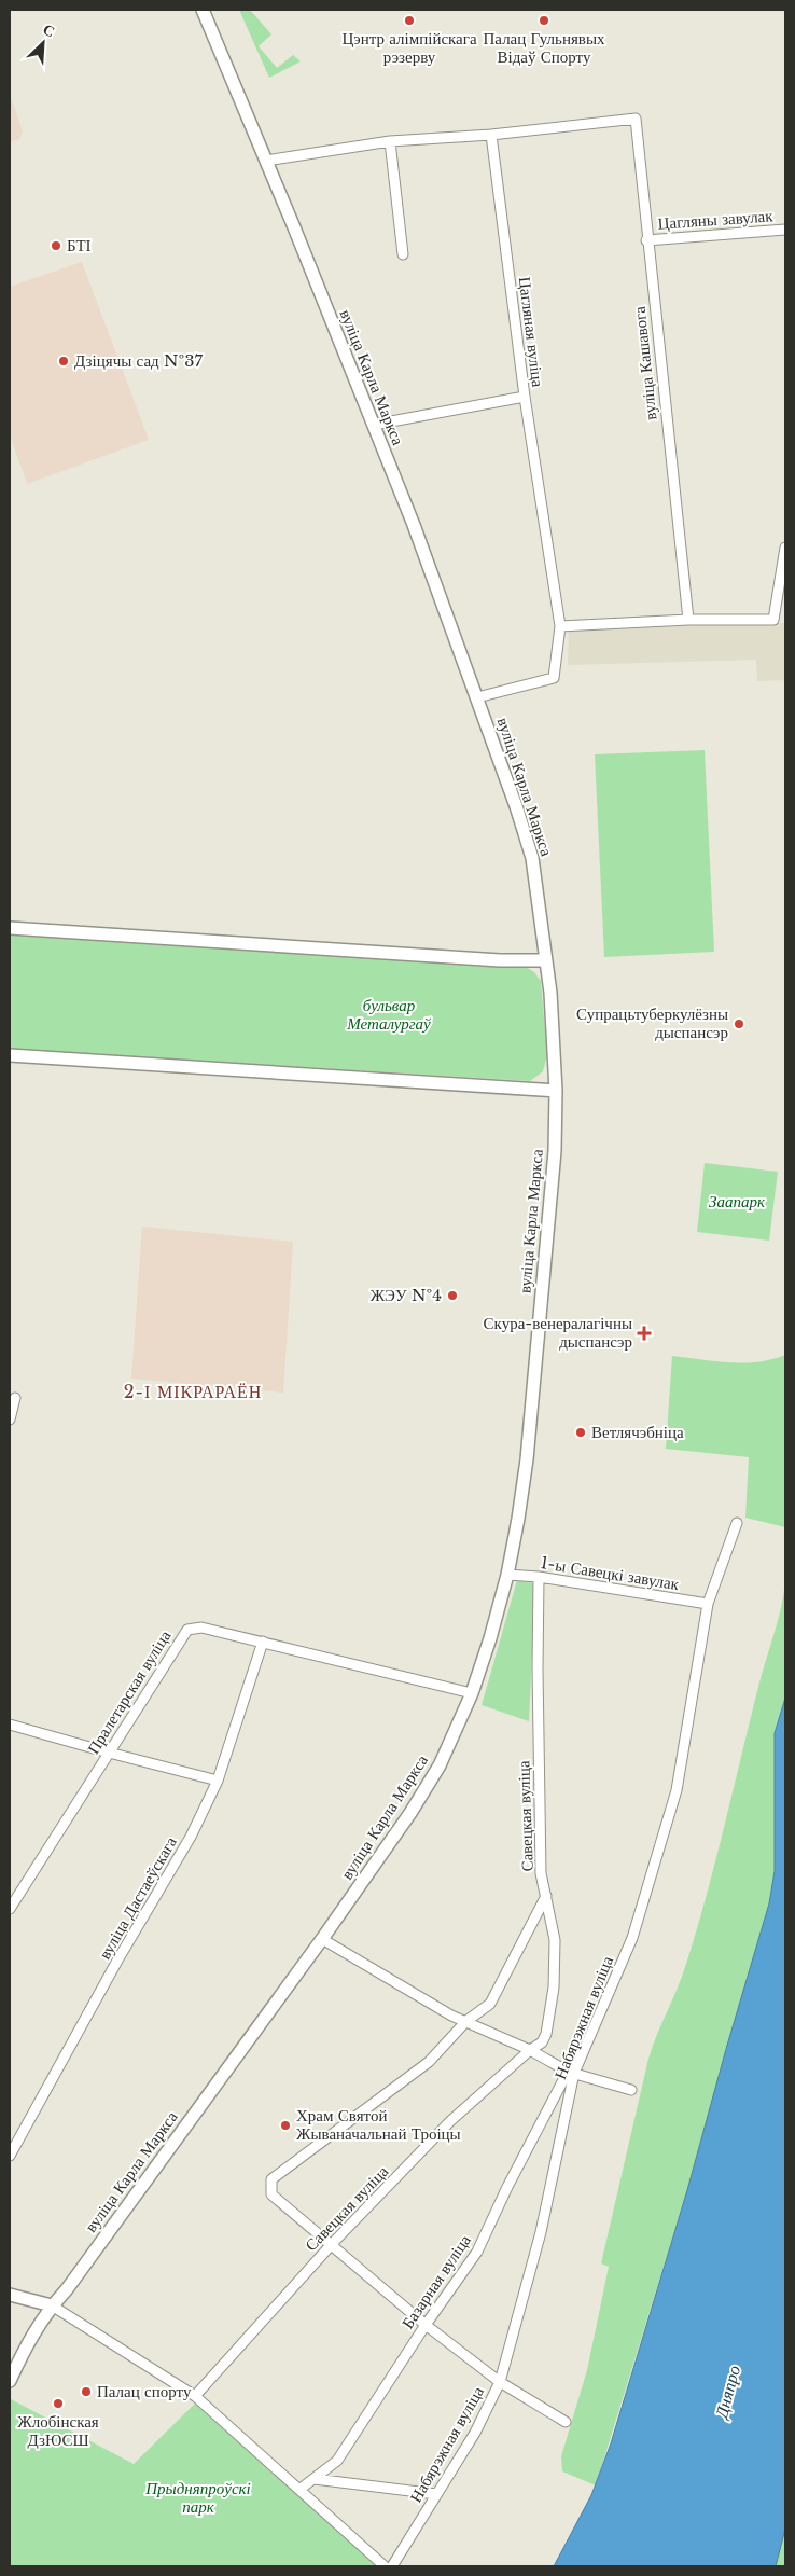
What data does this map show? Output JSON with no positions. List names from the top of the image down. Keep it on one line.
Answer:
{"streets":{"main road":["вуліца Карла Маркса"],"street":["Цагляны завулак","Цагляная вуліца","вуліца Кашавога","1-ы Савецкі завулак","Пралетарская вуліца","Савецкая вуліца","вуліца Дастаеўскага","Набярэжная вуліца","Базарная вуліца"]},"crossings":[["Цагляны завулак","вуліца Кашавога"],["Цагляная вуліца","вуліца Кашавога"],["Цагляная вуліца","вуліца Карла Маркса"],["вуліца Карла Маркса","1-ы Савецкі завулак"],["вуліца Карла Маркса","Пралетарская вуліца"],["1-ы Савецкі завулак","Савецкая вуліца"],["1-ы Савецкі завулак","Набярэжная вуліца"],["Пралетарская вуліца","вуліца Дастаеўскага"],["Набярэжная вуліца","Базарная вуліца"]],"districts":["2-І МІКРАРАЁН"],"water":["Дняпро"],"parks":["бульвар Металургаў","Заапарк","Прыдняпроўскі парк"],"places":{"other":["Цэнтр алімпійскага рэзерву","Палац Гульнявых Відаў Спорту","БТІ","Дзіцячы сад №37","Супрацьтуберкулёзны дыспансэр","ЖЭУ №4","Ветлячэбніца","Храм Святой Жываначальнай Троіцы","Палац спорту","Жлобінская ДзЮСШ"],"health":["Скура-венералагічны дыспансэр"]},"north":"top right"}
